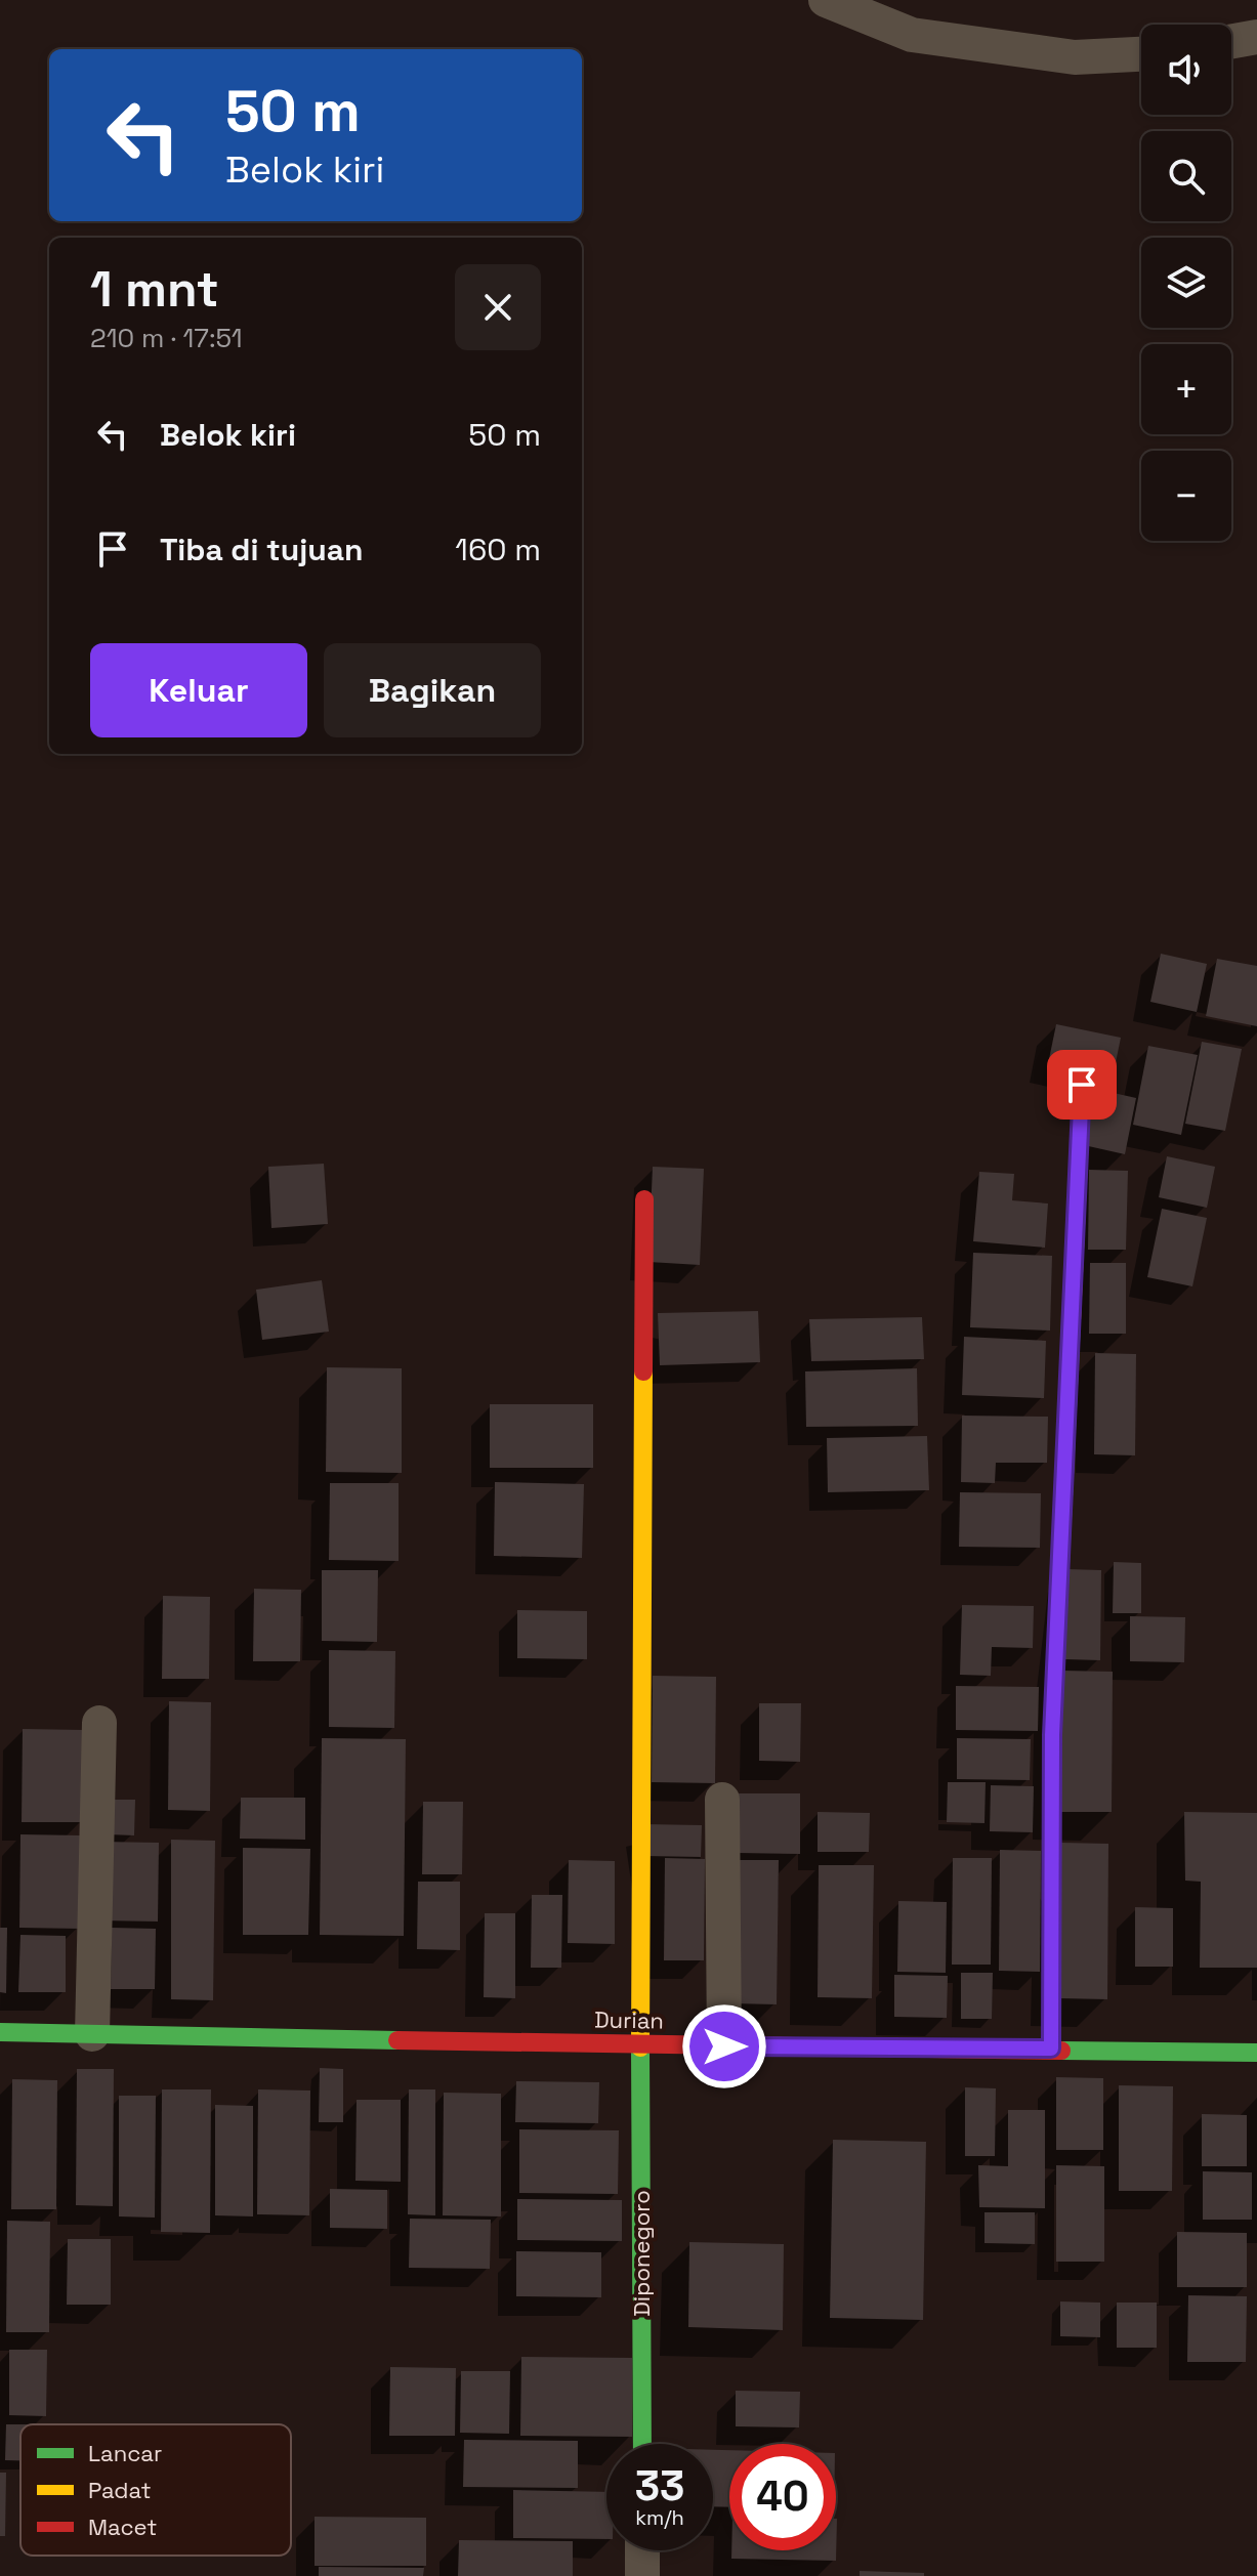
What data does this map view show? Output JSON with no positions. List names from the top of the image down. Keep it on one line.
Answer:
{"streets":{"street":["Durian","Diponegoro"]},"crossings":[["Durian","Diponegoro"]],"legend":["Lancar","Padat","Macet"],"page":{"map_buttons":["+","−"],"turn":["50 m","Belok kiri"],"heading":["1 mnt","210 m · 17:51"],"list":[{"name":"Belok kiri","value":"50 m"},{"name":"Tiba di tujuan","value":"160 m"}],"buttons":["Keluar","Bagikan"],"speed":"33 km/h","limit":"40"}}
